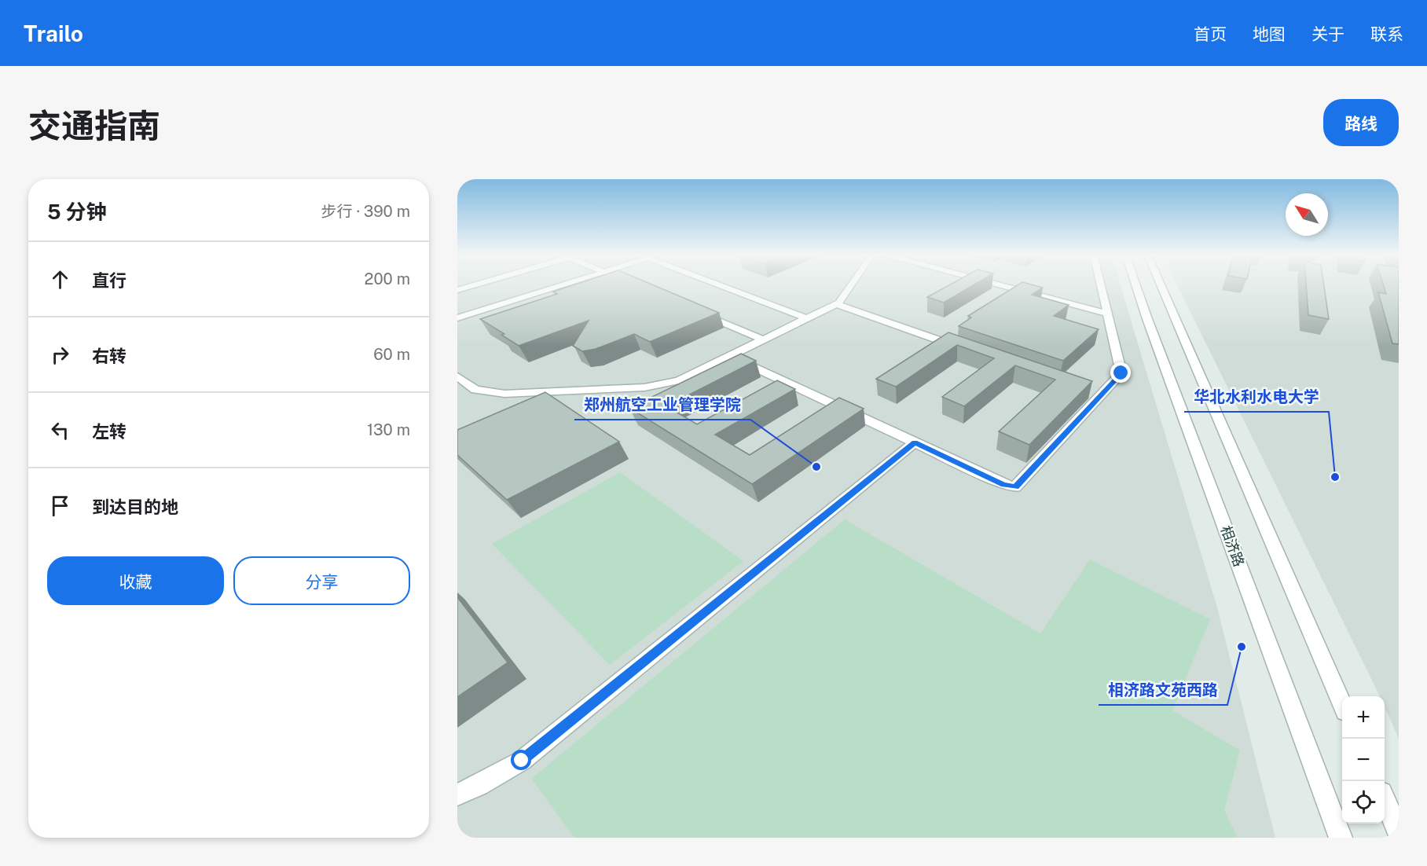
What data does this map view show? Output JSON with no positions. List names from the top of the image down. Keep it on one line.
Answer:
{"streets":{"street":["相济路"]},"places":["郑州航空工业管理学院","华北水利水电大学","相济路文苑西路"],"north":"top left","page":{"header":"Trailo","nav":["首页","地图","关于","联系"],"title":"交通指南","buttons":["路线",["收藏","分享"]],"heading":["5 分钟","步行 · 390 m"],"list":[["直行","200 m"],["右转","60 m"],["左转","130 m"],"到达目的地"],"map_buttons":["+","−"]}}
